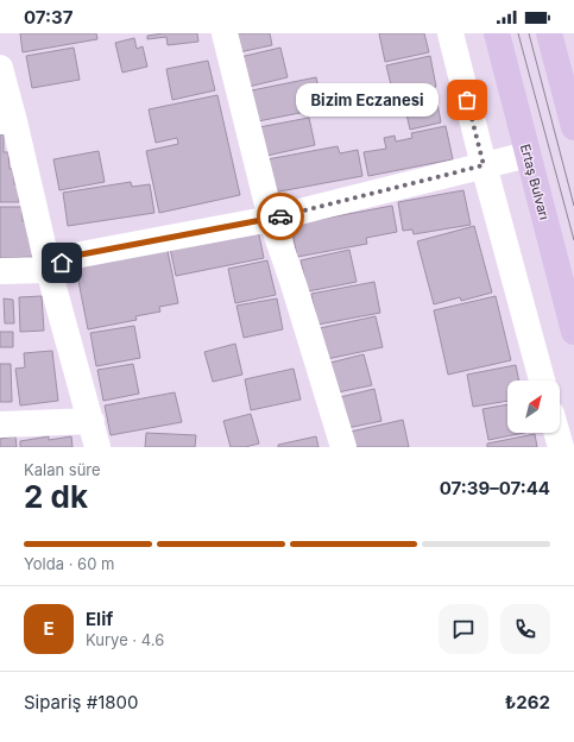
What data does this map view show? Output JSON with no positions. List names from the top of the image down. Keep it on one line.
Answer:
{"streets":{"main road":["Ertaş Bulvarı"]},"places":["Bizim Eczanesi"],"north":"top right","page":{"status":"07:37","bubble":"Bizim Eczanesi","heading":["2 dk","Kalan süre","07:39–07:44"],"panel":["Elif","Kurye · 4.6","Sipariş #1800","₺262"],"bar":"Yolda · 60 m","round":"E"}}
